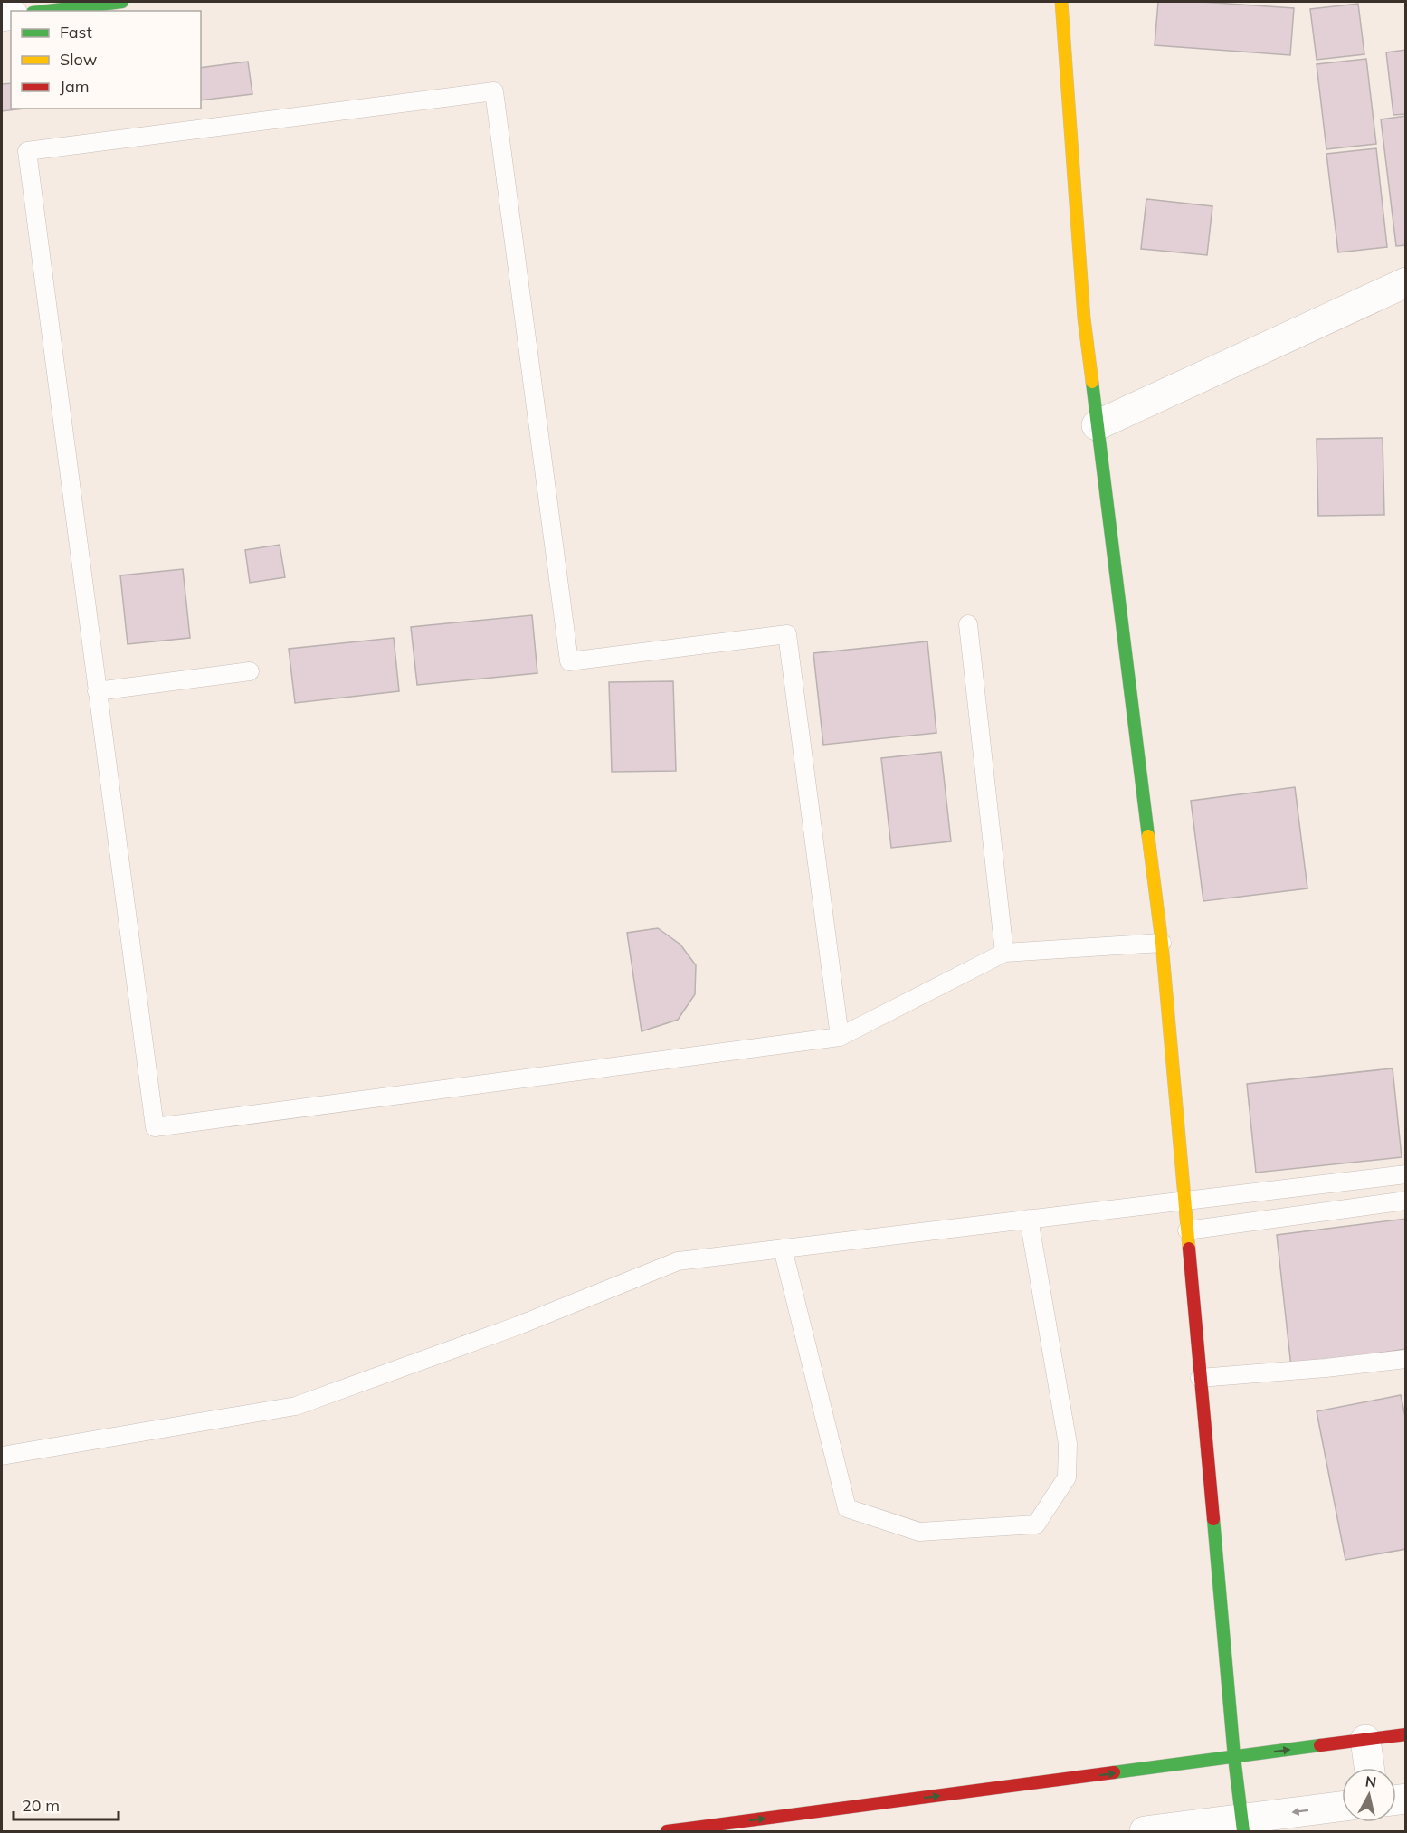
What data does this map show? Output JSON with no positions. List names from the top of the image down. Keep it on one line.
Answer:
{"legend":["Fast","Slow","Jam"],"scale_bar":"20 m","north":"top"}
